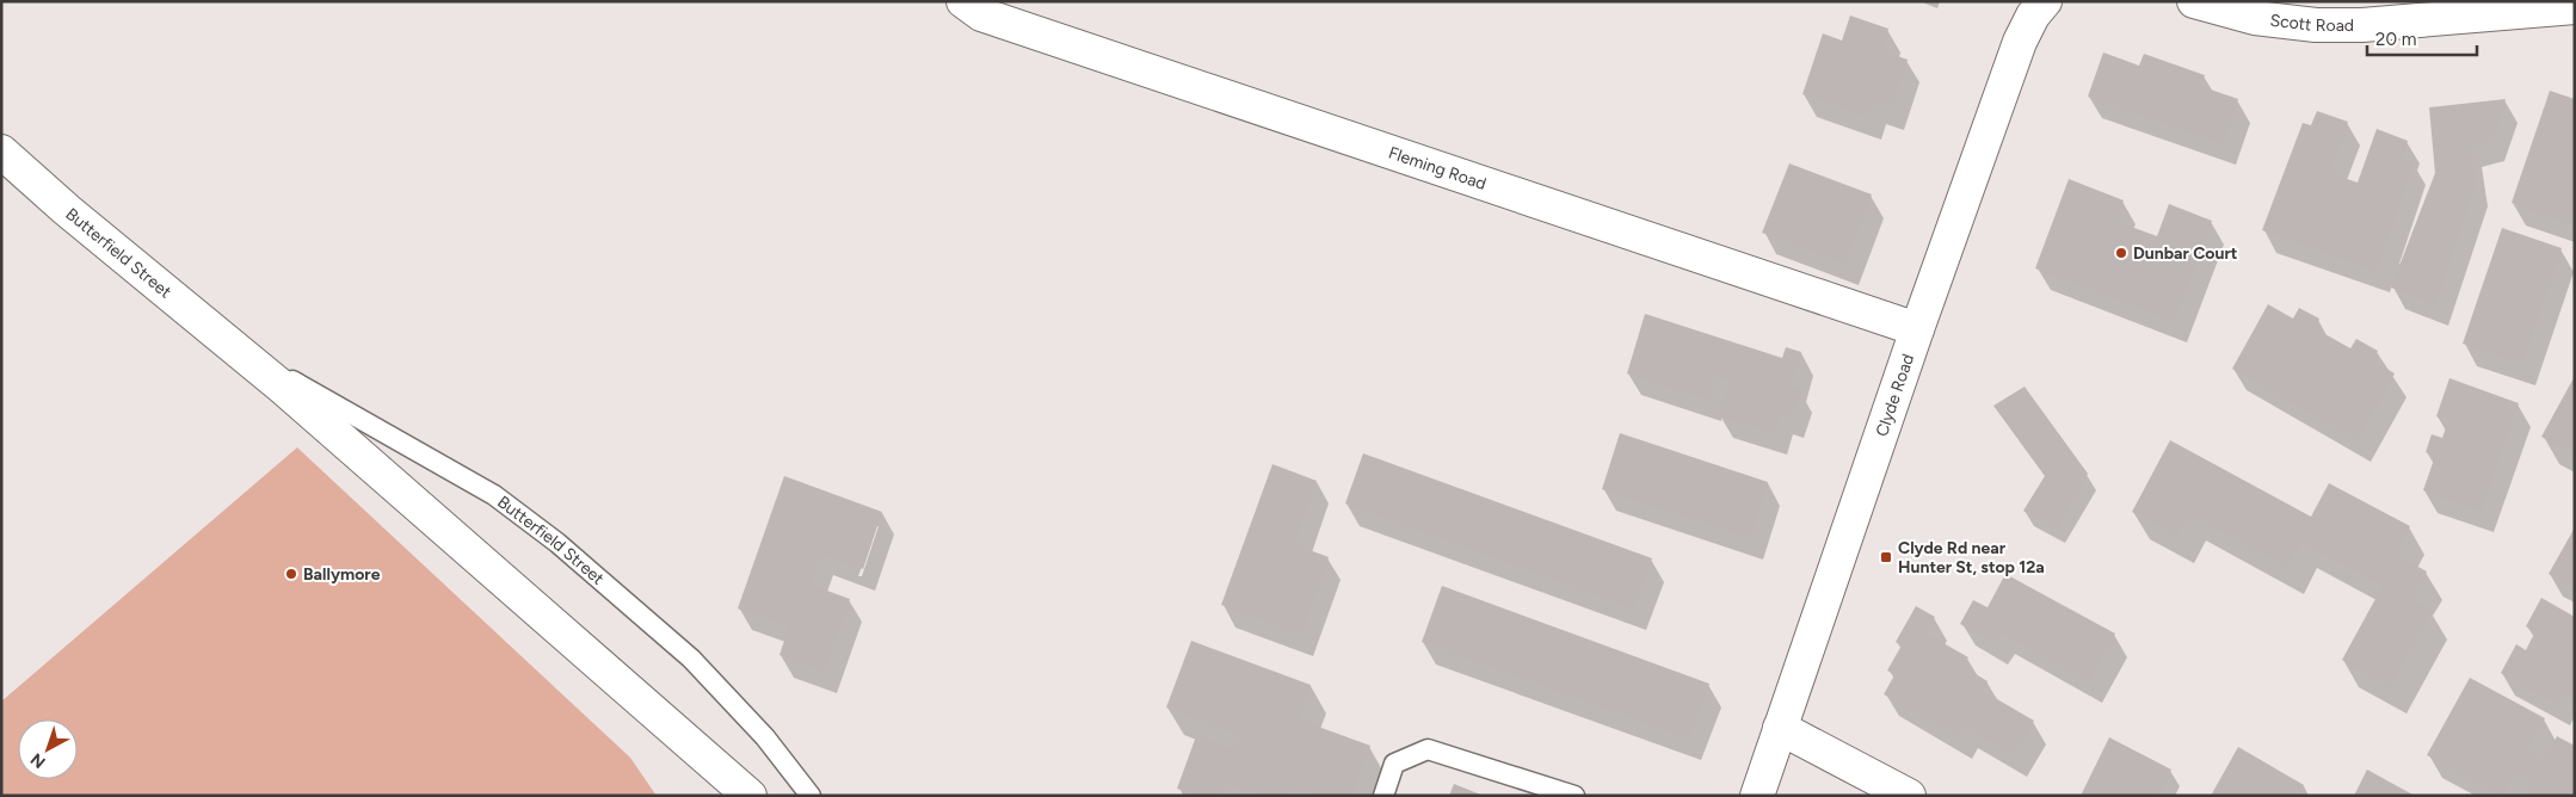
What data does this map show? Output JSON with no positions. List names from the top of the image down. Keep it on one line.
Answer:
{"streets":{"street":["Scott Road","Fleming Road","Butterfield Street","Clyde Road"]},"crossings":[["Fleming Road","Clyde Road"]],"places":{"other":["Dunbar Court","Ballymore"],"transit":["Clyde Rd near Hunter St, stop 12a"]},"scale_bar":"20 m","north":"bottom left"}
